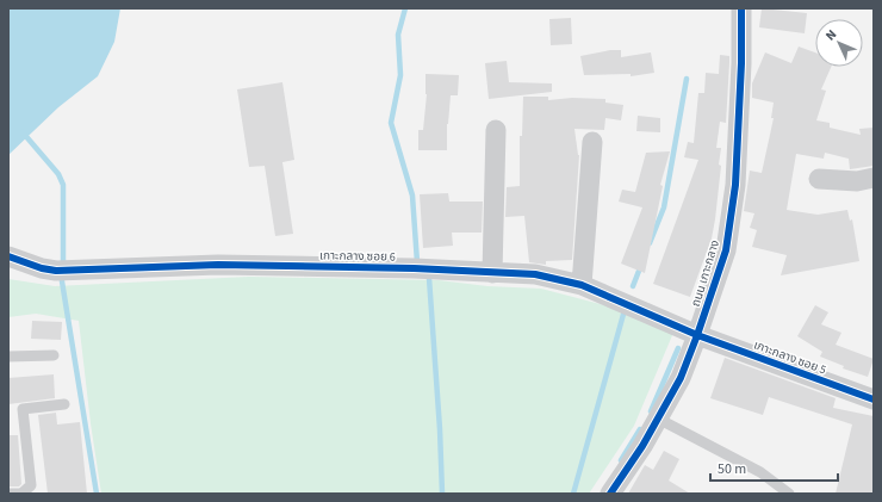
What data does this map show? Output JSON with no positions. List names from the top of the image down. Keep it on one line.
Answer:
{"streets":{"street":["เกาะกลาง ซอย 6","ถนน เกาะกลาง","เกาะกลาง ซอย 5"]},"crossings":[["เกาะกลาง ซอย 6","ถนน เกาะกลาง"],["เกาะกลาง ซอย 6","เกาะกลาง ซอย 5"],["ถนน เกาะกลาง","เกาะกลาง ซอย 5"]],"scale_bar":"50 m","north":"top left"}
